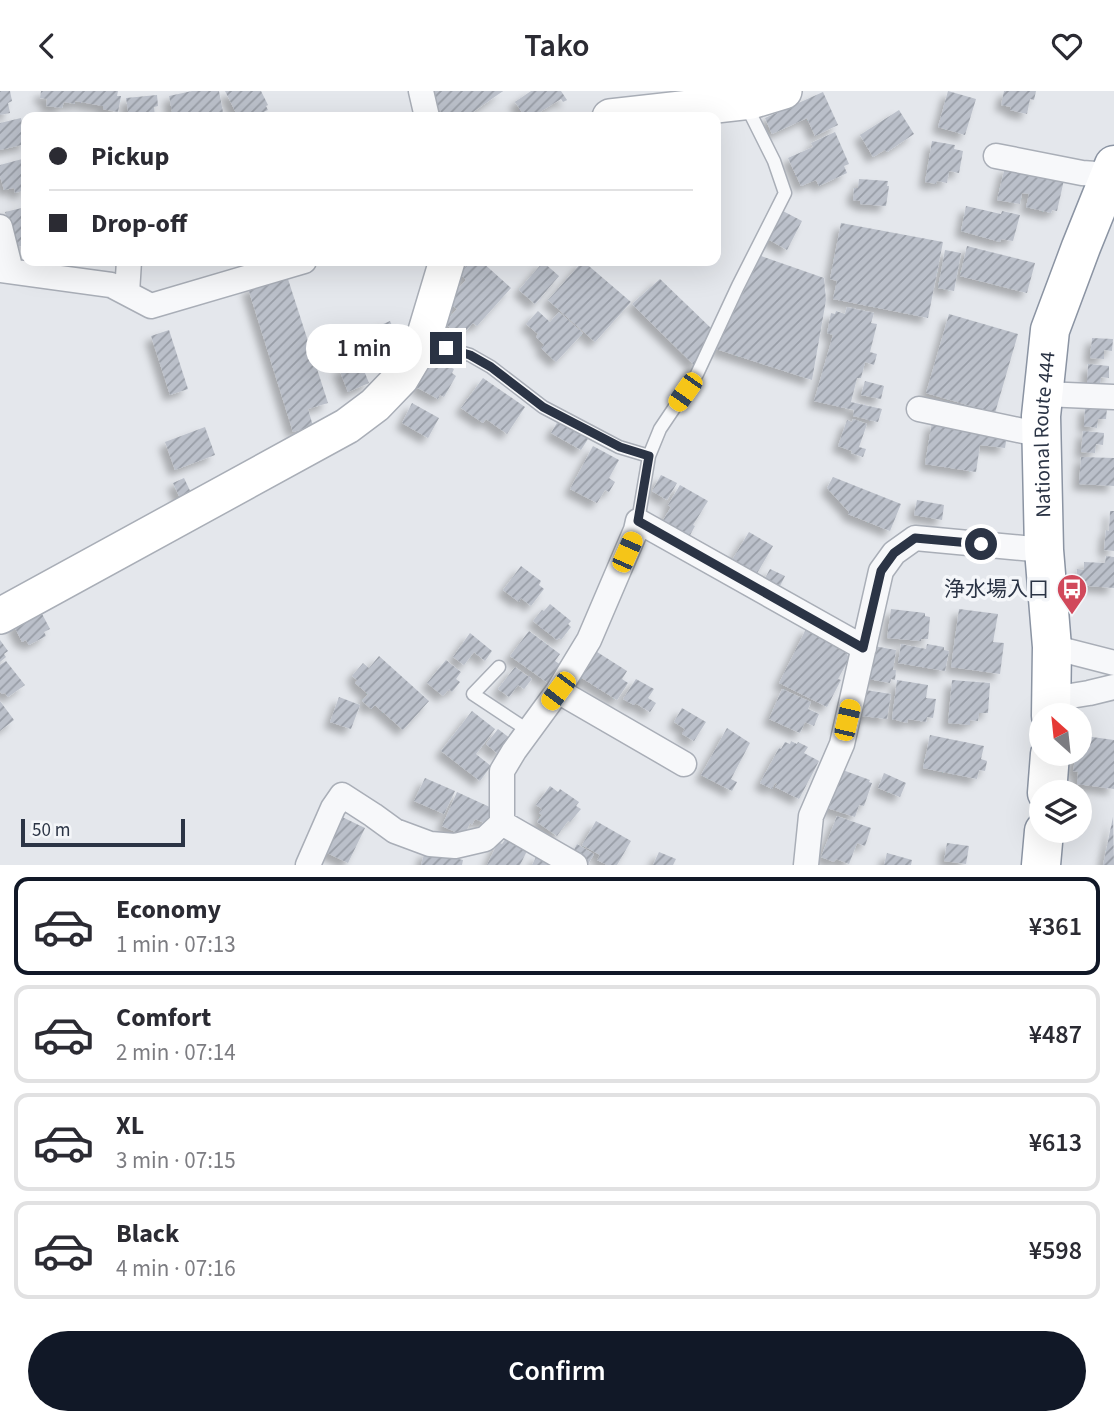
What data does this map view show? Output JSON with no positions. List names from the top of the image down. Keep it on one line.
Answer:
{"streets":{"highway":["National Route 444"]},"places":{"bus stop":["浄水場入口"]},"scale_bar":"50 m","north":"top left","page":{"header":"Tako","banner":["Pickup","Drop-off"],"bubble":"1 min","scale":"50 m","list":[{"name":"Economy","note":"1 min · 07:13","value":"¥361"},{"name":"Comfort","note":"2 min · 07:14","value":"¥487"},{"name":"XL","note":"3 min · 07:15","value":"¥613"},{"name":"Black","note":"4 min · 07:16","value":"¥598"}],"buttons":"Confirm"}}
